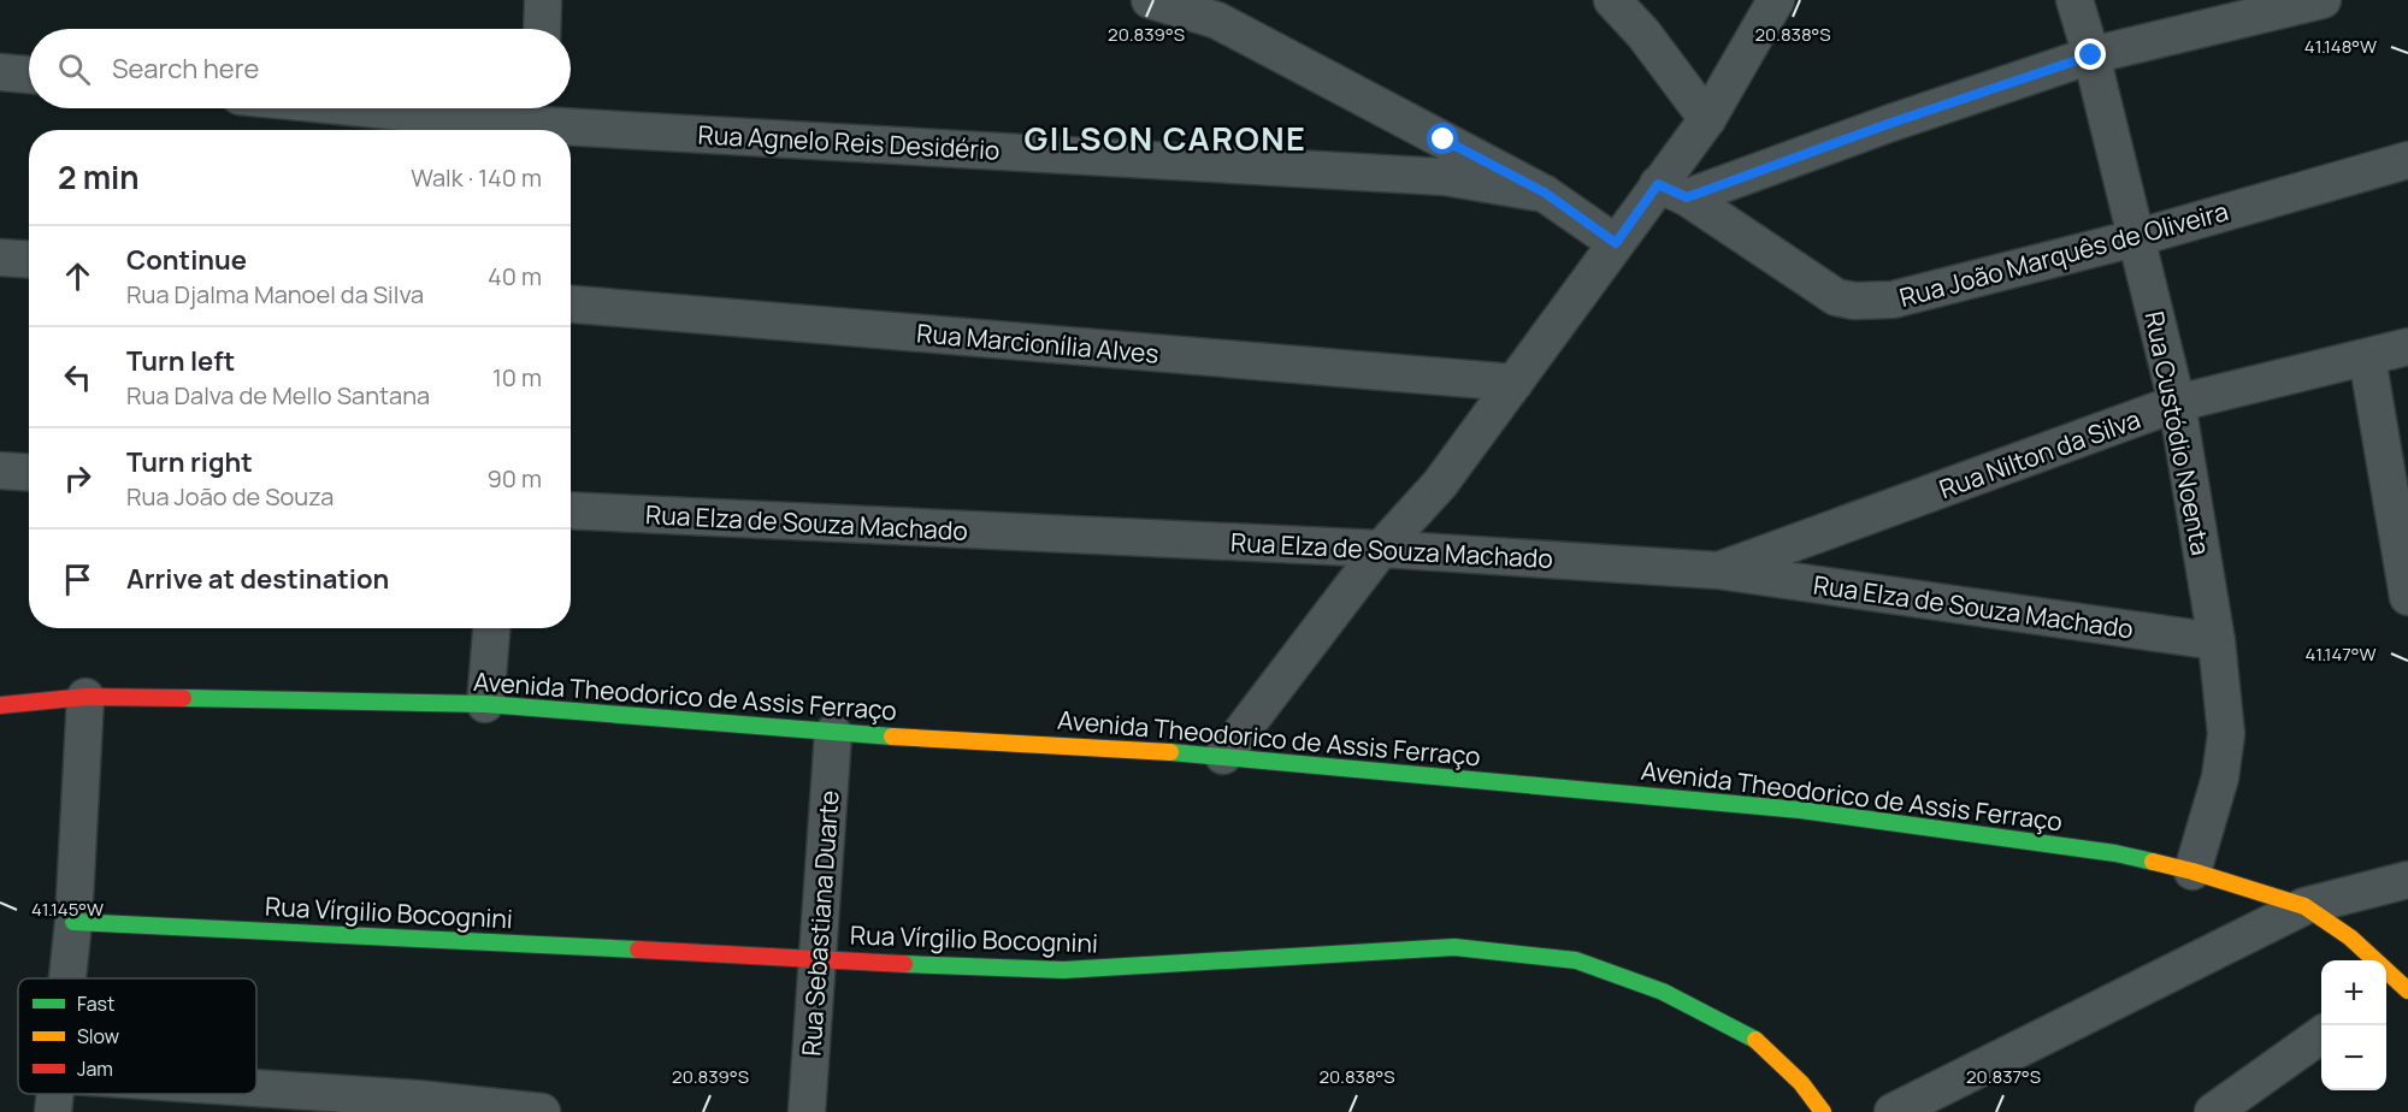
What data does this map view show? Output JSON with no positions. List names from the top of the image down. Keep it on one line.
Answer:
{"streets":{"street":["Rua Agnelo Reis Desidério","Rua João Marquês de Oliveira","Rua Marcionília Alves","Rua Custódio Noenta","Rua Nilton da Silva","Rua Elza de Souza Machado","Avenida Theodorico de Assis Ferraço","Rua Vírgilio Bocognini","Rua Sebastiana Duarte"]},"crossings":[["Rua João Marquês de Oliveira","Rua Custódio Noenta"],["Rua Custódio Noenta","Rua Nilton da Silva"],["Rua Custódio Noenta","Rua Elza de Souza Machado"],["Rua Custódio Noenta","Avenida Theodorico de Assis Ferraço"],["Rua Nilton da Silva","Rua Elza de Souza Machado"],["Avenida Theodorico de Assis Ferraço","Rua Sebastiana Duarte"],["Rua Vírgilio Bocognini","Rua Sebastiana Duarte"]],"districts":["GILSON CARONE"],"legend":["Fast","Slow","Jam"],"page":{"search":"Search here","heading":["2 min","Walk · 140 m"],"list":[["Continue","Rua Djalma Manoel da Silva","40 m"],["Turn left","Rua Dalva de Mello Santana","10 m"],["Turn right","Rua João de Souza","90 m"],"Arrive at destination"],"map_buttons":["+","−"]},"coordinates":["20.839°S","20.838°S","41.148°W","41.147°W","41.145°W","20.837°S"]}
